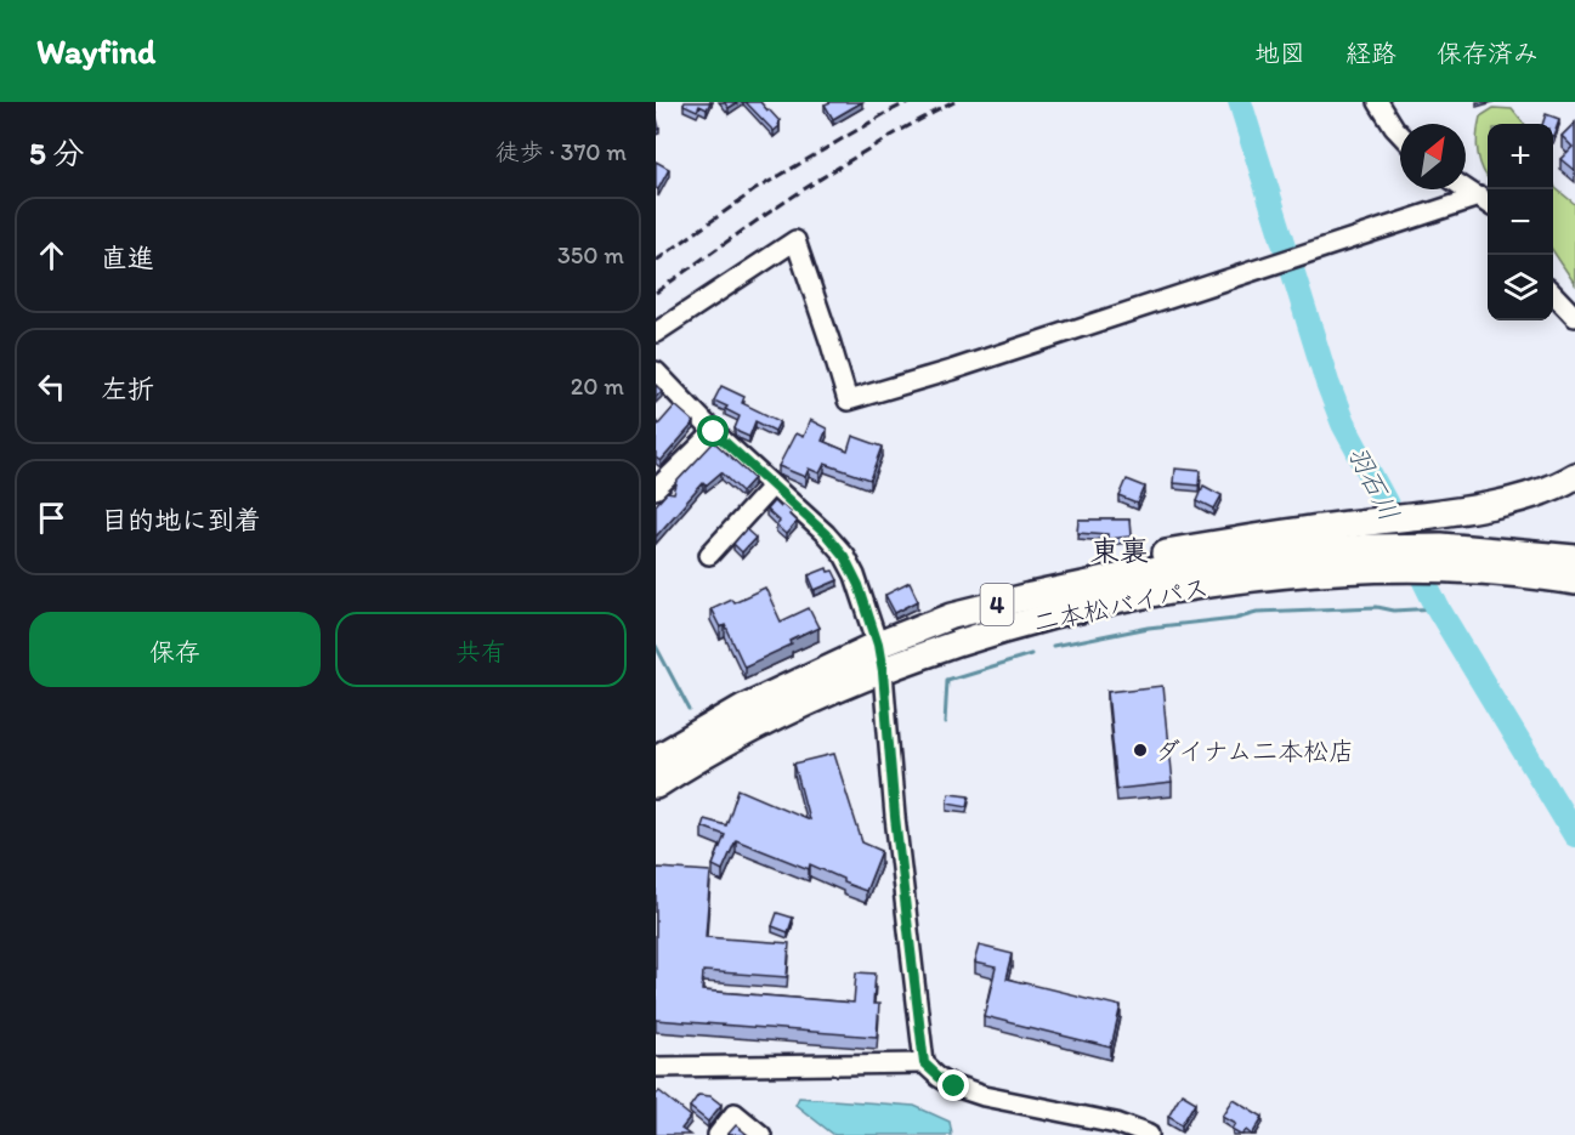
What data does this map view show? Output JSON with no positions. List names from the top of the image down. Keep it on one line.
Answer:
{"streets":{"highway":["4","二本松バイパス"]},"districts":["東裏"],"water":["羽石川"],"places":["ダイナム二本松店"],"north":"top right","page":{"header":"Wayfind","nav":["地図","経路","保存済み"],"heading":["5 分","徒歩 · 370 m"],"map_buttons":["+","−"],"list":[["直進","350 m"],["左折","20 m"],"目的地に到着"],"buttons":["保存","共有"]}}
